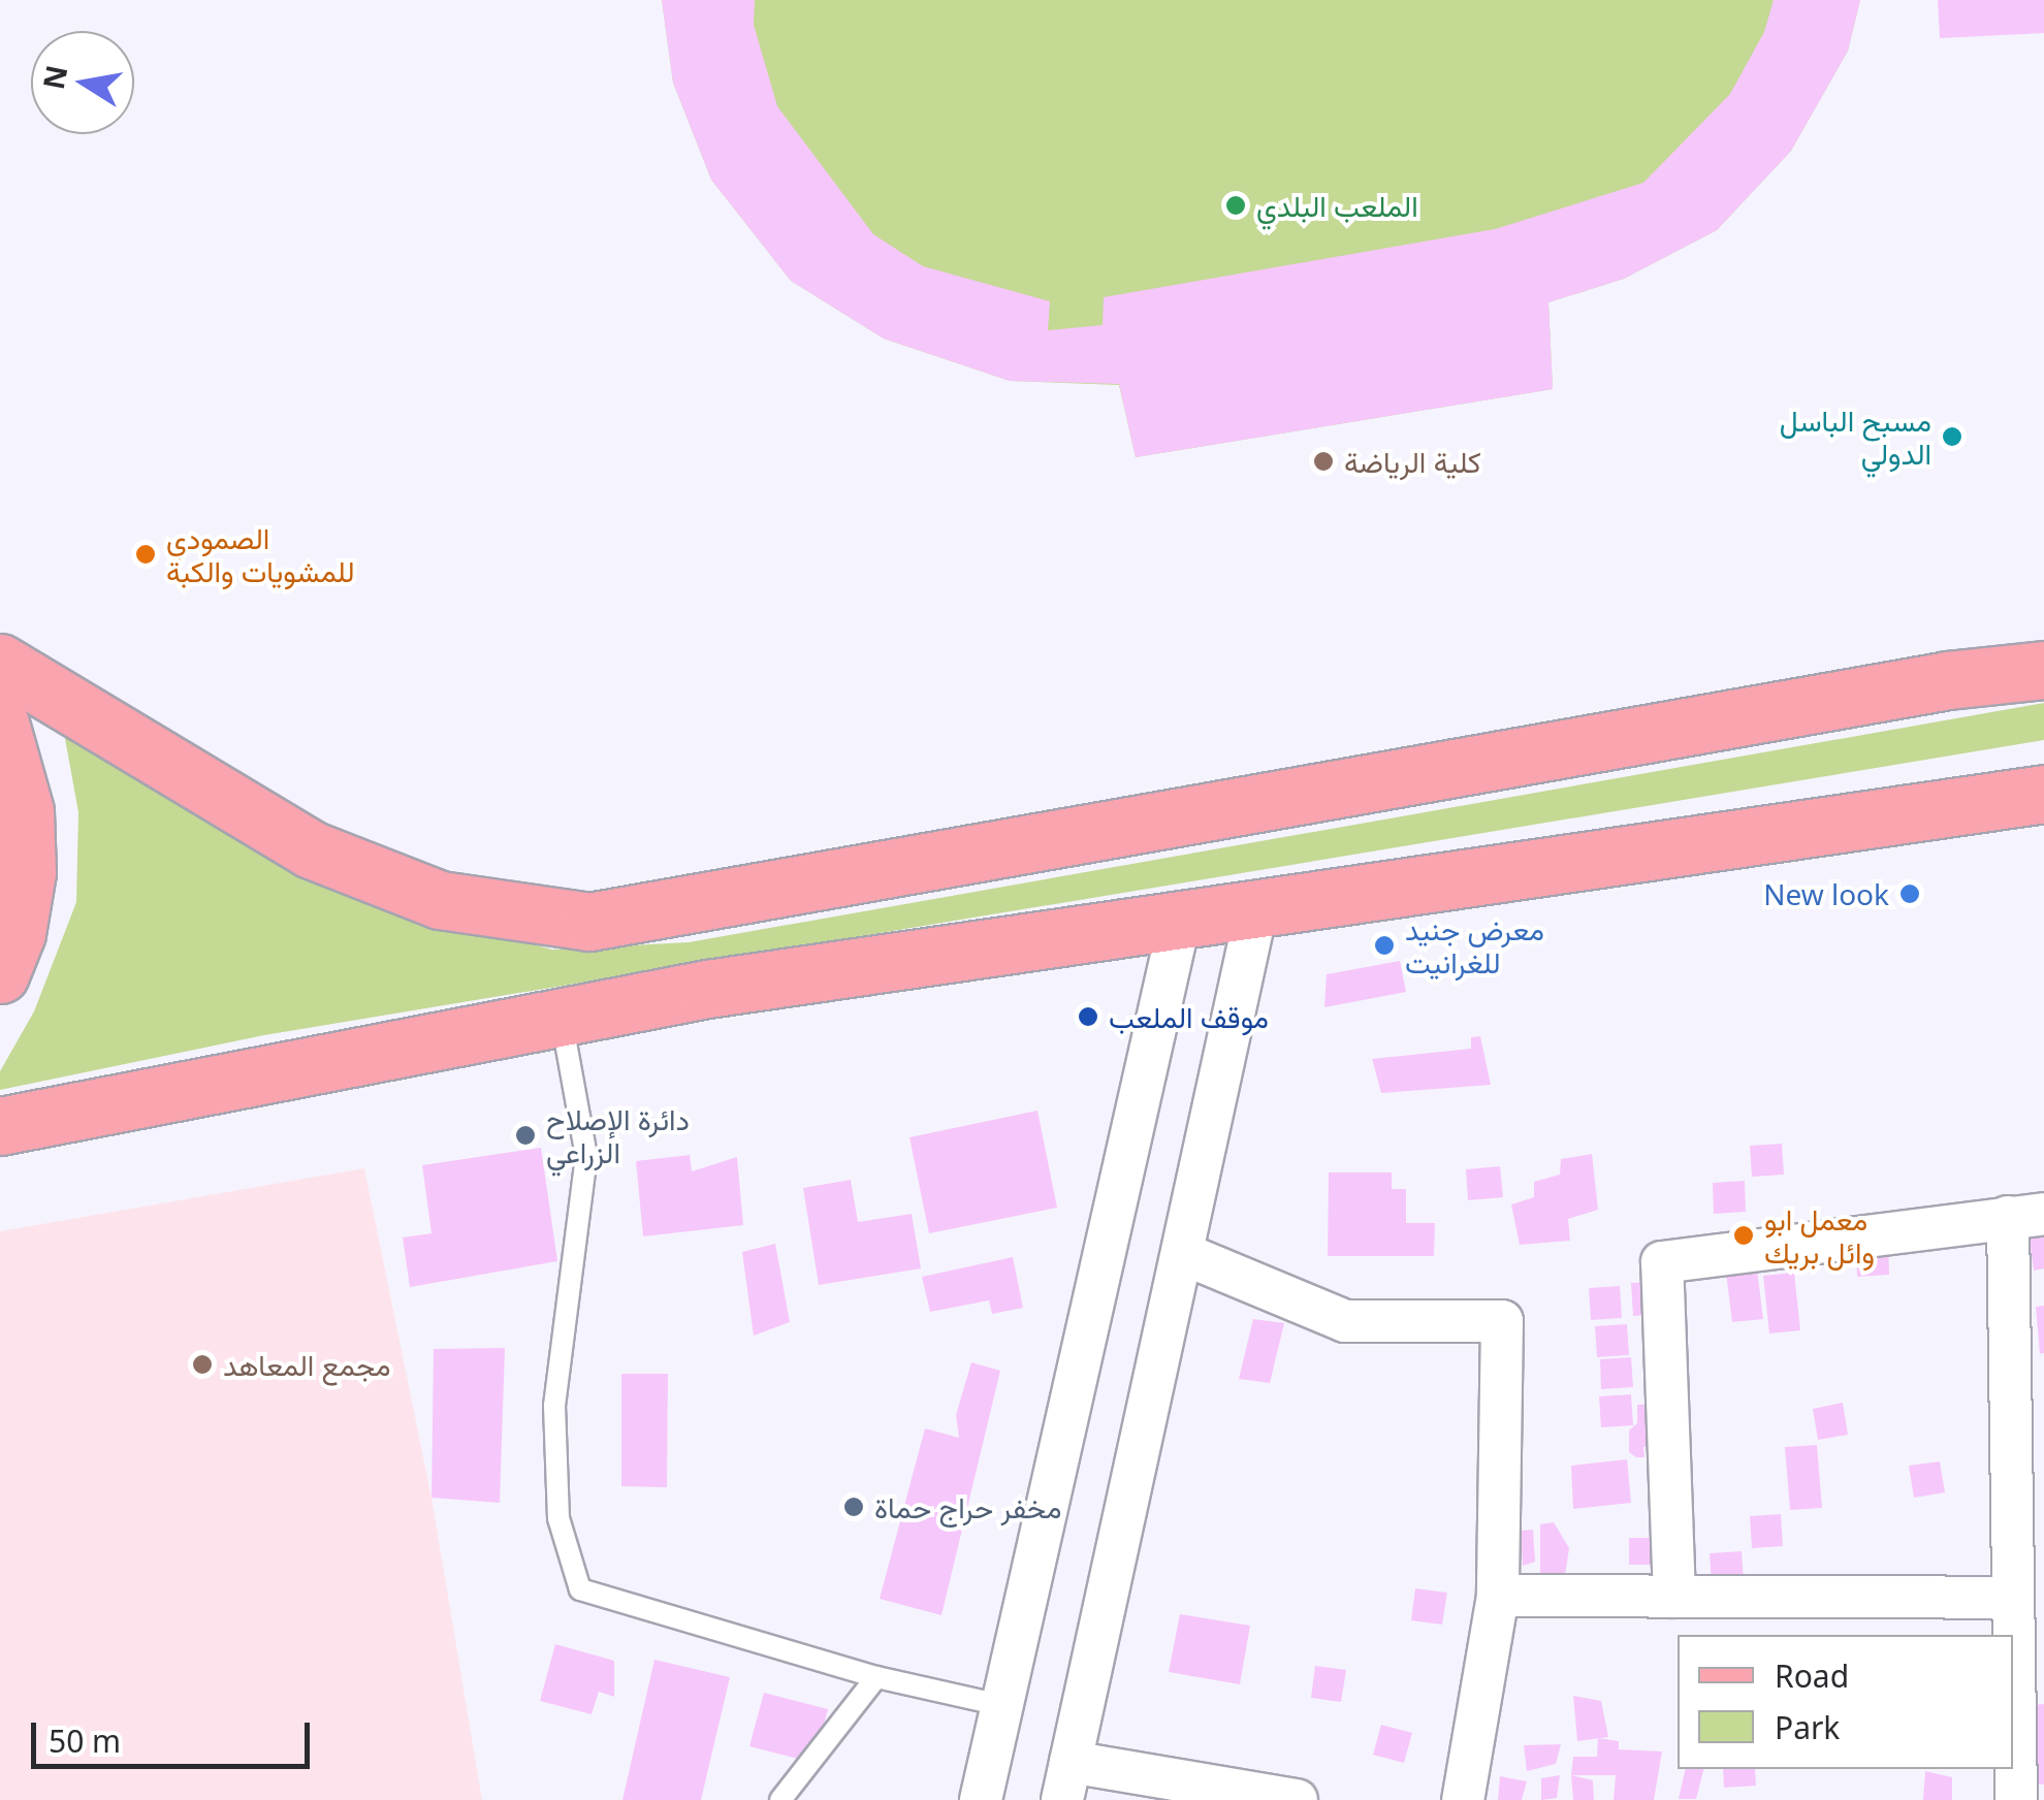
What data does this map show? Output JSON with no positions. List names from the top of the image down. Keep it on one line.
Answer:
{"places":["الملعب البلدي","مسبح الباسل الدولي","كلية الرياضة","الصمودي للمشويات والكبة","New look","معرض جنيد للغرانيت","موقف الملعب","دائرة الإصلاح الزراعي","معمل ابو وائل بريك","مجمع المعاهد","مخفر حراج حماة"],"legend":["Road","Park"],"scale_bar":"50 m","north":"left"}
